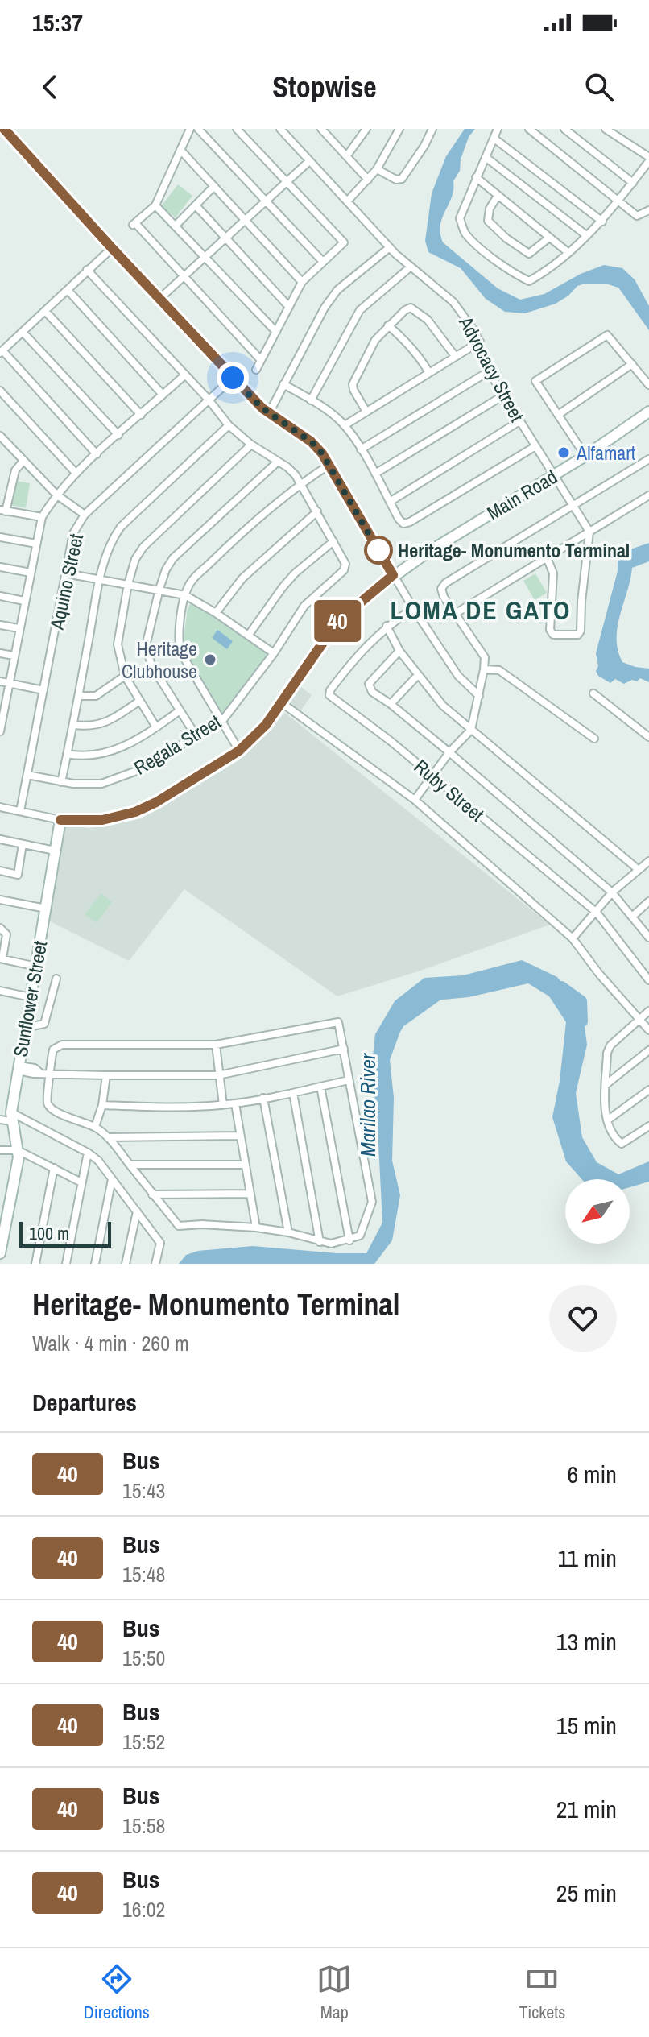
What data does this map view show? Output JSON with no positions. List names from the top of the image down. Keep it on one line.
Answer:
{"streets":{"main road":["Main Road","Sunflower Street"],"street":["Advocacy Street","Aquino Street","Regala Street","Ruby Street"]},"crossings":[["Advocacy Street","Main Road"],["Main Road","Sunflower Street"],["Aquino Street","Regala Street"]],"districts":["LOMA DE GATO"],"water":["Marilao River"],"places":["Alfamart","Heritage- Monumento Terminal","Heritage Clubhouse"],"lines":["bus line 40"],"scale_bar":"100 m","north":"bottom left","page":{"status":"15:37","header":"Stopwise","on_map":"40","scale":"100 m","heading":[["Heritage- Monumento Terminal","Walk · 4 min · 260 m"],"Departures"],"list":[{"mark":"40","name":"Bus","note":"15:43","value":"6 min"},{"mark":"40","name":"Bus","note":"15:48","value":"11 min"},{"mark":"40","name":"Bus","note":"15:50","value":"13 min"},{"mark":"40","name":"Bus","note":"15:52","value":"15 min"},{"mark":"40","name":"Bus","note":"15:58","value":"21 min"},{"mark":"40","name":"Bus","note":"16:02","value":"25 min"}],"tabs":["Directions","Map","Tickets"]}}
